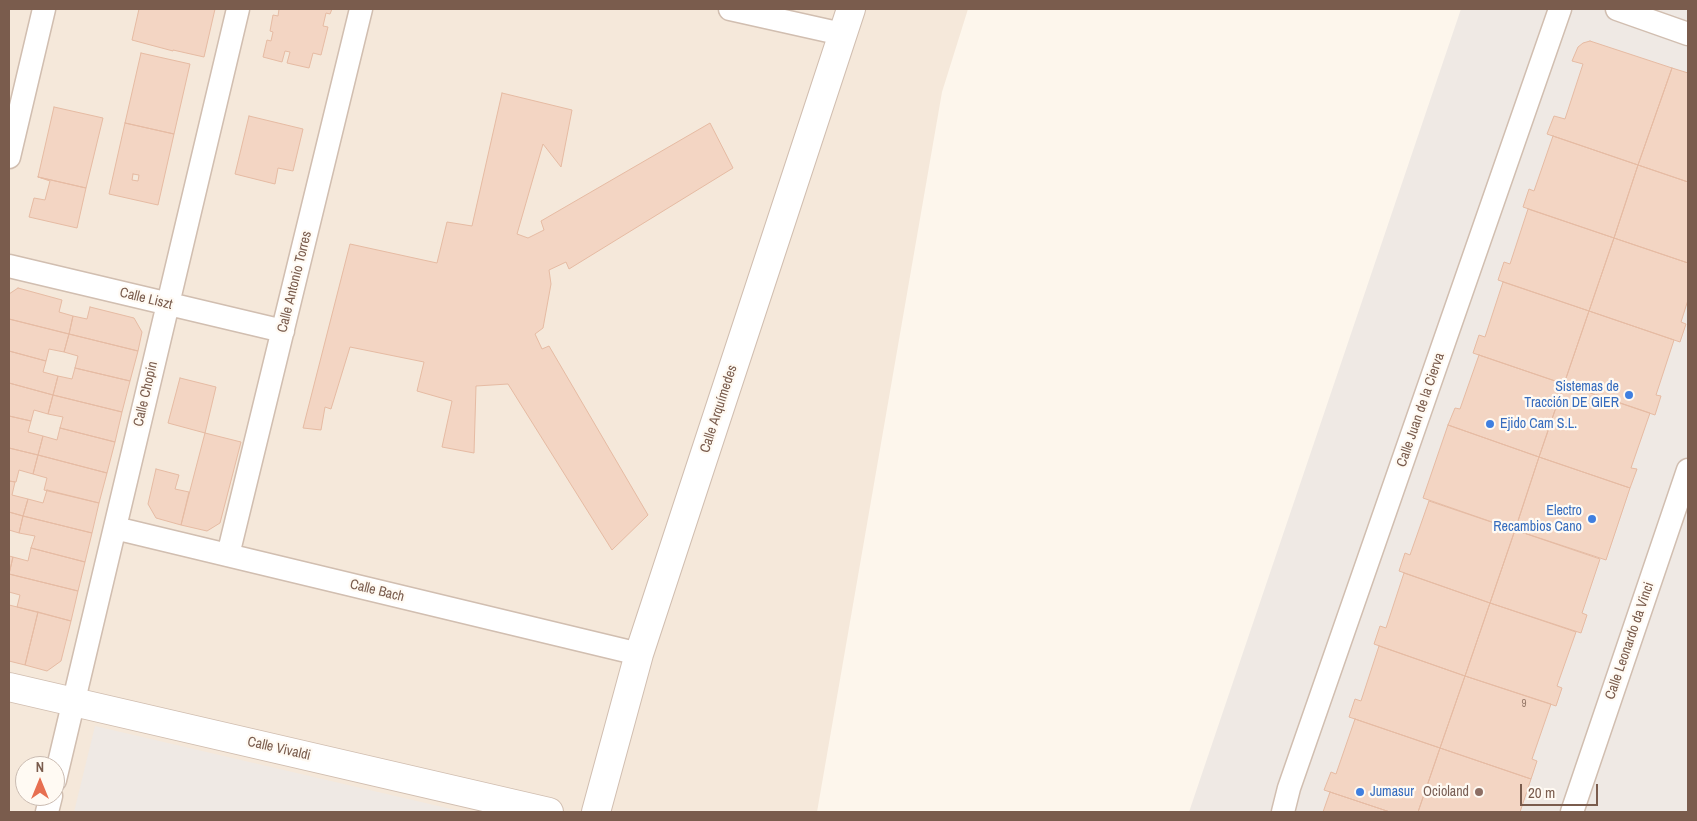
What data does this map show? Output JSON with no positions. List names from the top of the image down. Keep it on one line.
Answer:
{"streets":{"street":["Calle Antonio Torres","Calle Liszt","Calle Chopin","Calle Arquímedes","Calle Juan de la Cierva","Calle Bach","Calle Leonardo da Vinci","Calle Vivaldi"]},"crossings":[["Calle Antonio Torres","Calle Liszt"],["Calle Antonio Torres","Calle Bach"],["Calle Liszt","Calle Chopin"],["Calle Chopin","Calle Bach"],["Calle Chopin","Calle Vivaldi"],["Calle Arquímedes","Calle Bach"]],"places":["Sistemas de Tracción DE GIER","Ejido Cam S.L.","Electro Recambios Cano","Jumasur","Ocioland"],"house_numbers":["9"],"scale_bar":"20 m","north":"top"}
